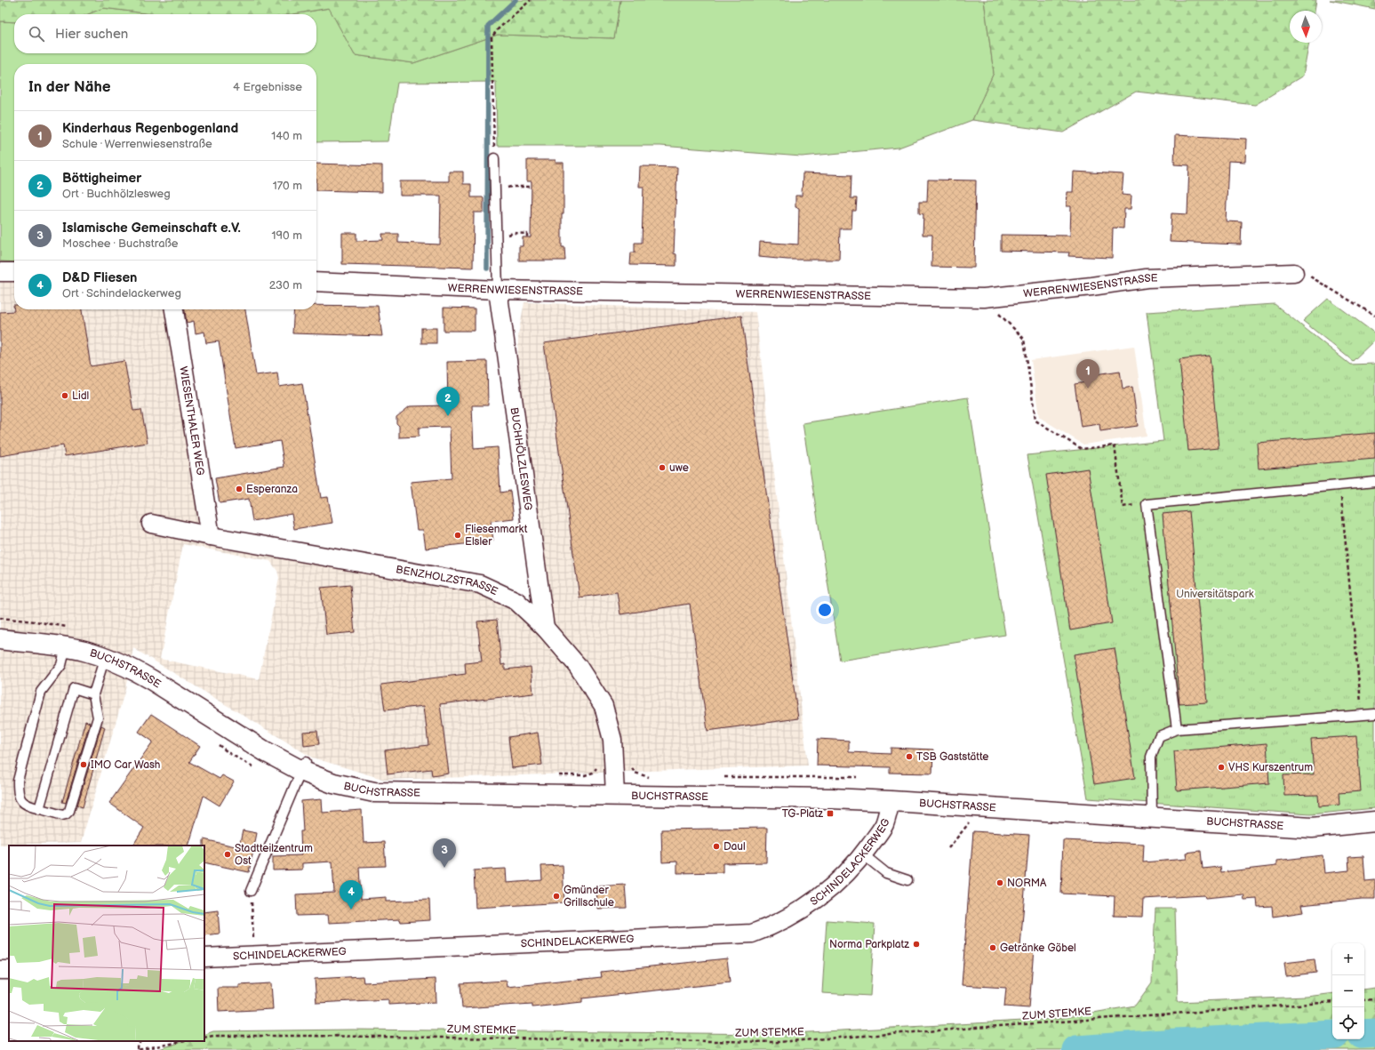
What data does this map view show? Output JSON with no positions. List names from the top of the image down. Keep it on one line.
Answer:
{"streets":{"street":["WERRENWIESENSTRASSE","WIESENTHALER WEG","BUCHHÖLZLESWEG","BENZHOLZSTRASSE","BUCHSTRASSE","SCHINDELACKERWEG"],"path":["ZUM STEMKE"]},"crossings":[["WERRENWIESENSTRASSE","BUCHHÖLZLESWEG"],["WIESENTHALER WEG","BENZHOLZSTRASSE"],["BUCHHÖLZLESWEG","BENZHOLZSTRASSE"],["BENZHOLZSTRASSE","BUCHSTRASSE"],["BUCHSTRASSE","SCHINDELACKERWEG"]],"parks":["Universitätspark"],"places":{"other":["Lidl","uwe","Esperanza","Fliesenmarkt Elsler","TSB Gaststätte","IMO Car Wash","VHS Kurszentrum","Daul","Stadtteilzentrum Ost","NORMA","Gmünder Grillschule","Norma Parkplatz","Getränke Göbel"],"transit":["TG-Platz"]},"north":"bottom","page":{"search":"Hier suchen","heading":["In der Nähe","4 Ergebnisse"],"list":[{"mark":"1","name":"Kinderhaus Regenbogenland","note":"Schule · Werrenwiesenstraße","value":"140 m"},{"mark":"2","name":"Böttigheimer","note":"Ort · Buchhölzlesweg","value":"170 m"},{"mark":"3","name":"Islamische Gemeinschaft e.V.","note":"Moschee · Buchstraße","value":"190 m"},{"mark":"4","name":"D&D Fliesen","note":"Ort · Schindelackerweg","value":"230 m"}],"pins":["1","2","3","4"],"map_buttons":["+","−"]}}
